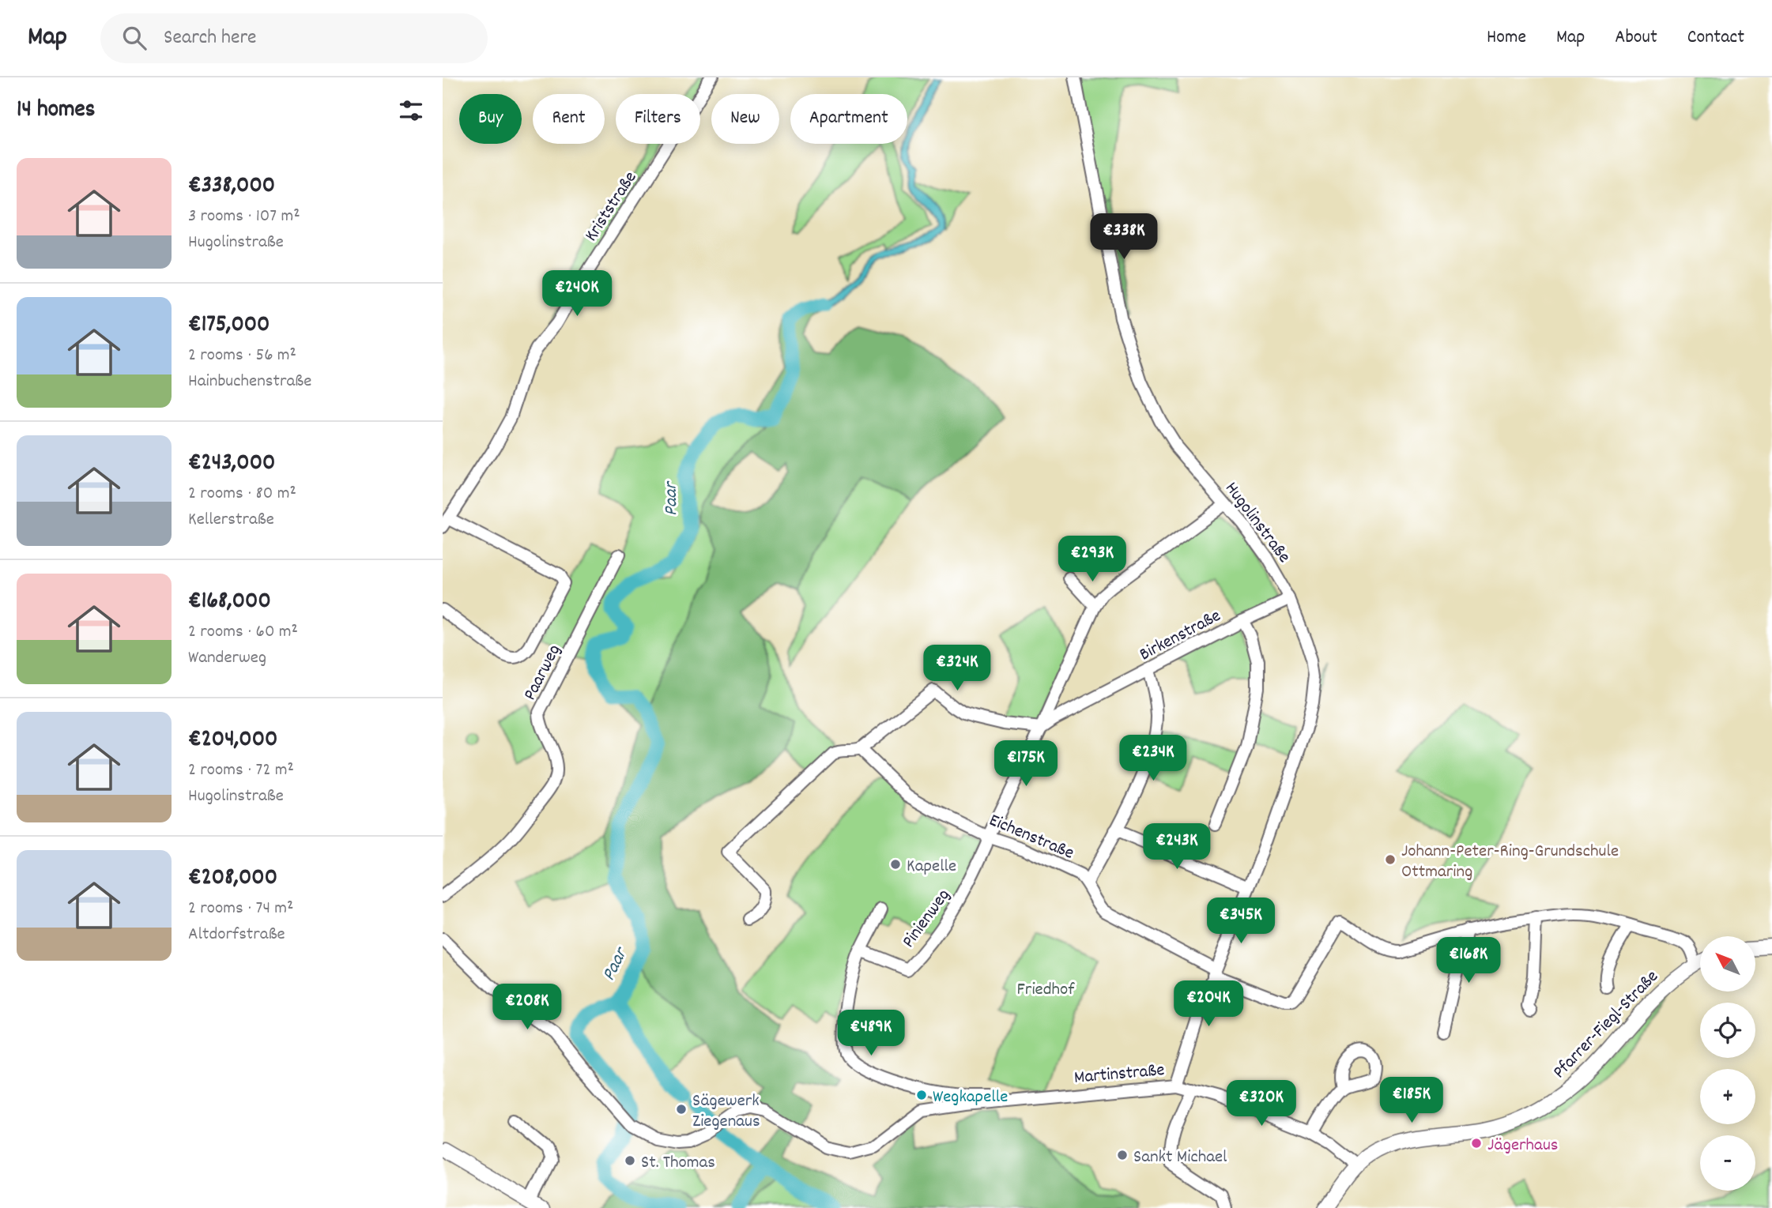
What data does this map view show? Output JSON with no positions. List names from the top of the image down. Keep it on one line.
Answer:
{"streets":{"main road":["Pfarrer-Fiegl-Straße"],"street":["Kriststraße","Hugolinstraße","Birkenstraße","Paarweg","Eichenstraße","Pinienweg","Martinstraße"]},"crossings":[["Hugolinstraße","Birkenstraße"],["Hugolinstraße","Eichenstraße"],["Hugolinstraße","Martinstraße"],["Eichenstraße","Pinienweg"],["Pfarrer-Fiegl-Straße","Martinstraße"]],"water":["Paar"],"parks":["Friedhof"],"places":["Johann-Peter-Ring-Grundschule Ottmaring","Kapelle","Wegkapelle","Sägewerk Ziegenaus","Jägerhaus","Sankt Michael","St. Thomas"],"north":"top left","page":{"header":"Map","search":"Search here","nav":["Home","Map","About","Contact"],"heading":"14 homes","chip":["Buy","Rent","Filters","New","Apartment"],"list":[{"name":"€338,000","note":"3 rooms · 107 m² · Hugolinstraße"},{"name":"€175,000","note":"2 rooms · 56 m² · Hainbuchenstraße"},{"name":"€243,000","note":"2 rooms · 80 m² · Kellerstraße"},{"name":"€168,000","note":"2 rooms · 60 m² · Wanderweg"},{"name":"€204,000","note":"2 rooms · 72 m² · Hugolinstraße"},{"name":"€208,000","note":"2 rooms · 74 m² · Altdorfstraße"}],"price":["€338K","€240K","€293K","€324K","€234K","€175K","€243K","€345K","€168K","€204K","€208K","€489K","€185K","€320K"],"map_buttons":["+","−"]}}
